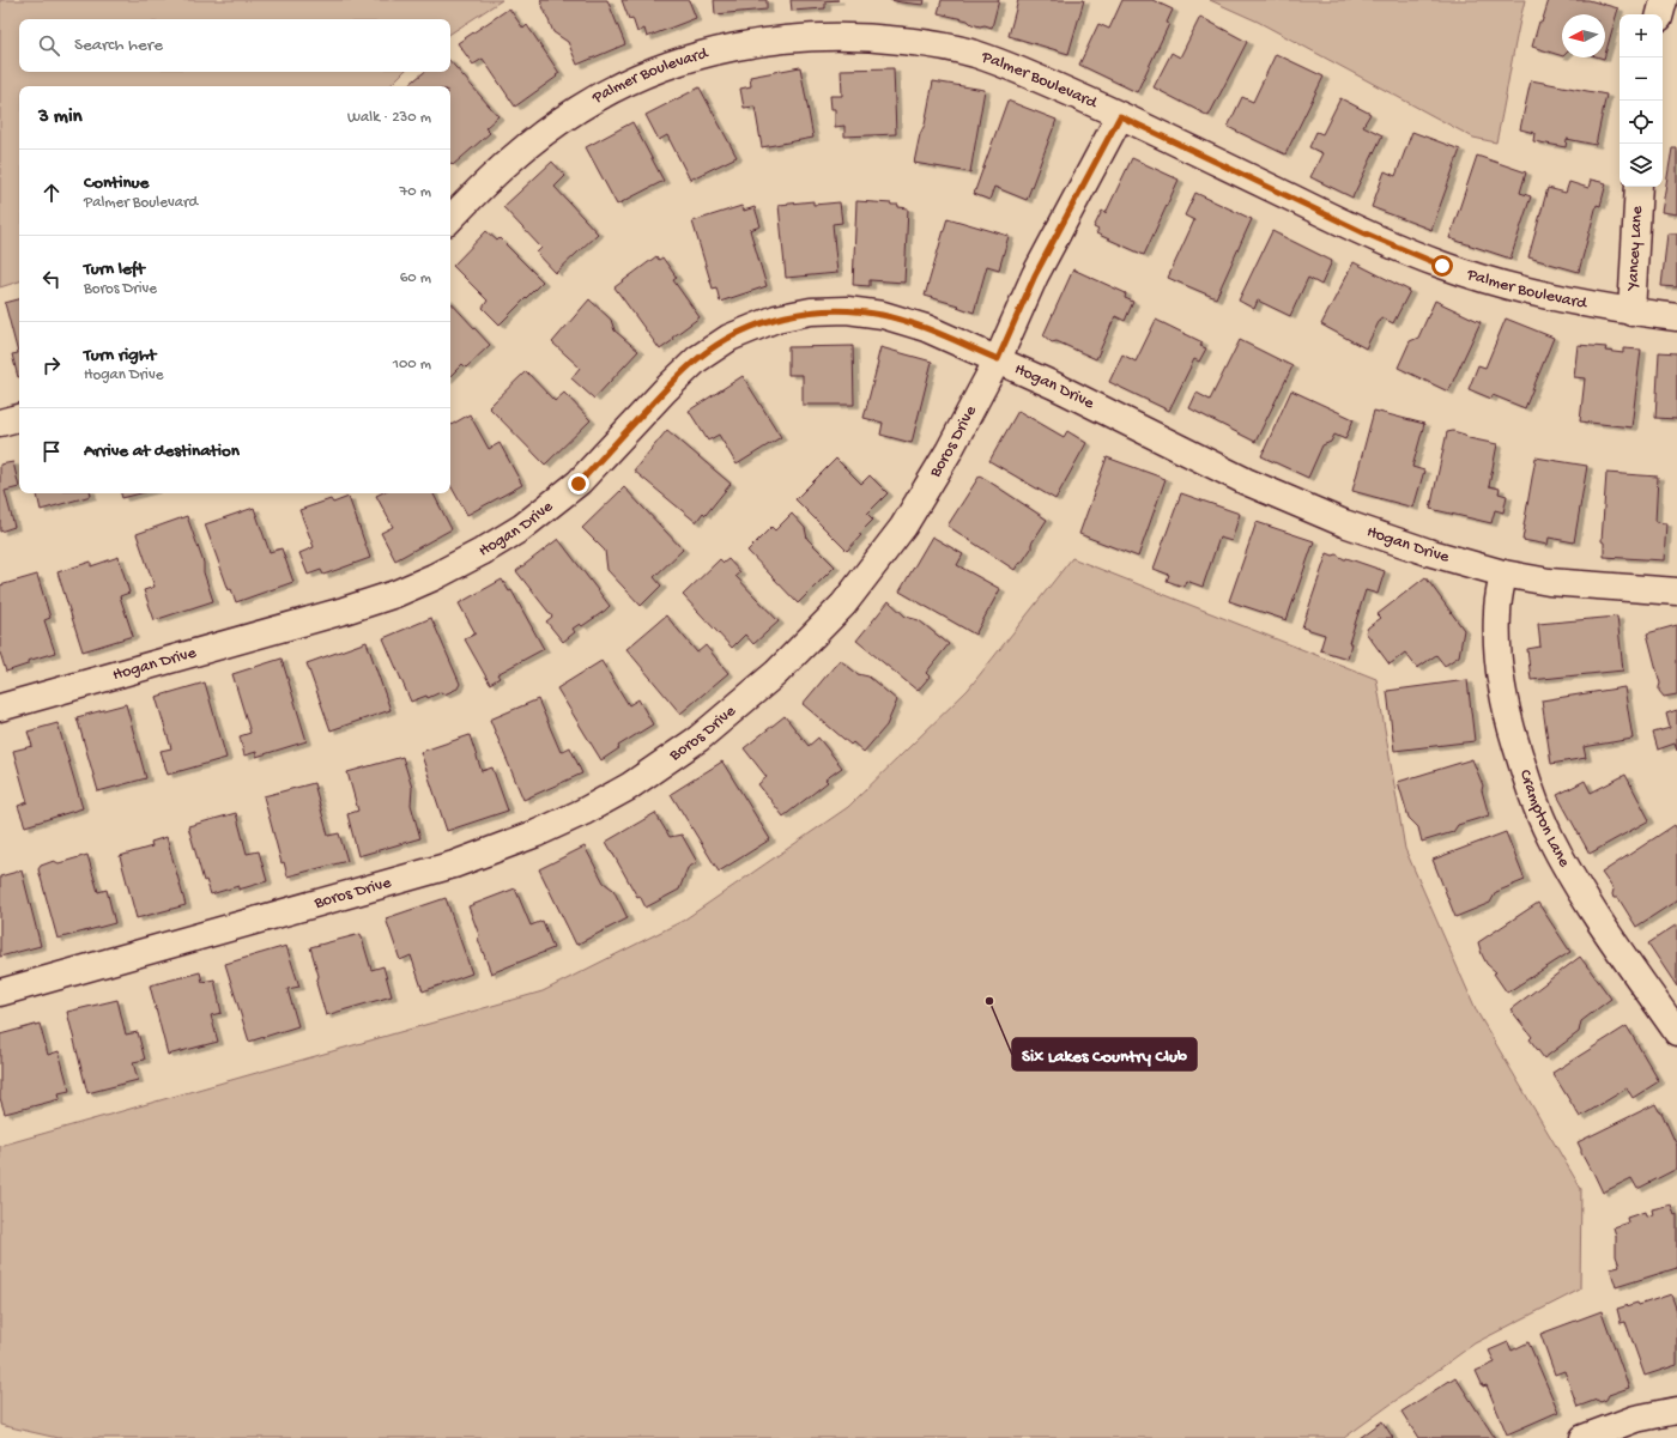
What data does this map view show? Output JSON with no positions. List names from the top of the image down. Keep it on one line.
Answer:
{"streets":{"street":["Palmer Boulevard","Yancey Lane","Hogan Drive","Boros Drive","Crampton Lane"]},"crossings":[["Palmer Boulevard","Yancey Lane"],["Palmer Boulevard","Boros Drive"],["Hogan Drive","Boros Drive"],["Hogan Drive","Crampton Lane"]],"places":["Six Lakes Country Club"],"north":"left","page":{"map_buttons":["+","−"],"search":"Search here","heading":["3 min","Walk · 230 m"],"list":[["Continue","Palmer Boulevard","70 m"],["Turn left","Boros Drive","60 m"],["Turn right","Hogan Drive","100 m"],"Arrive at destination"]}}
